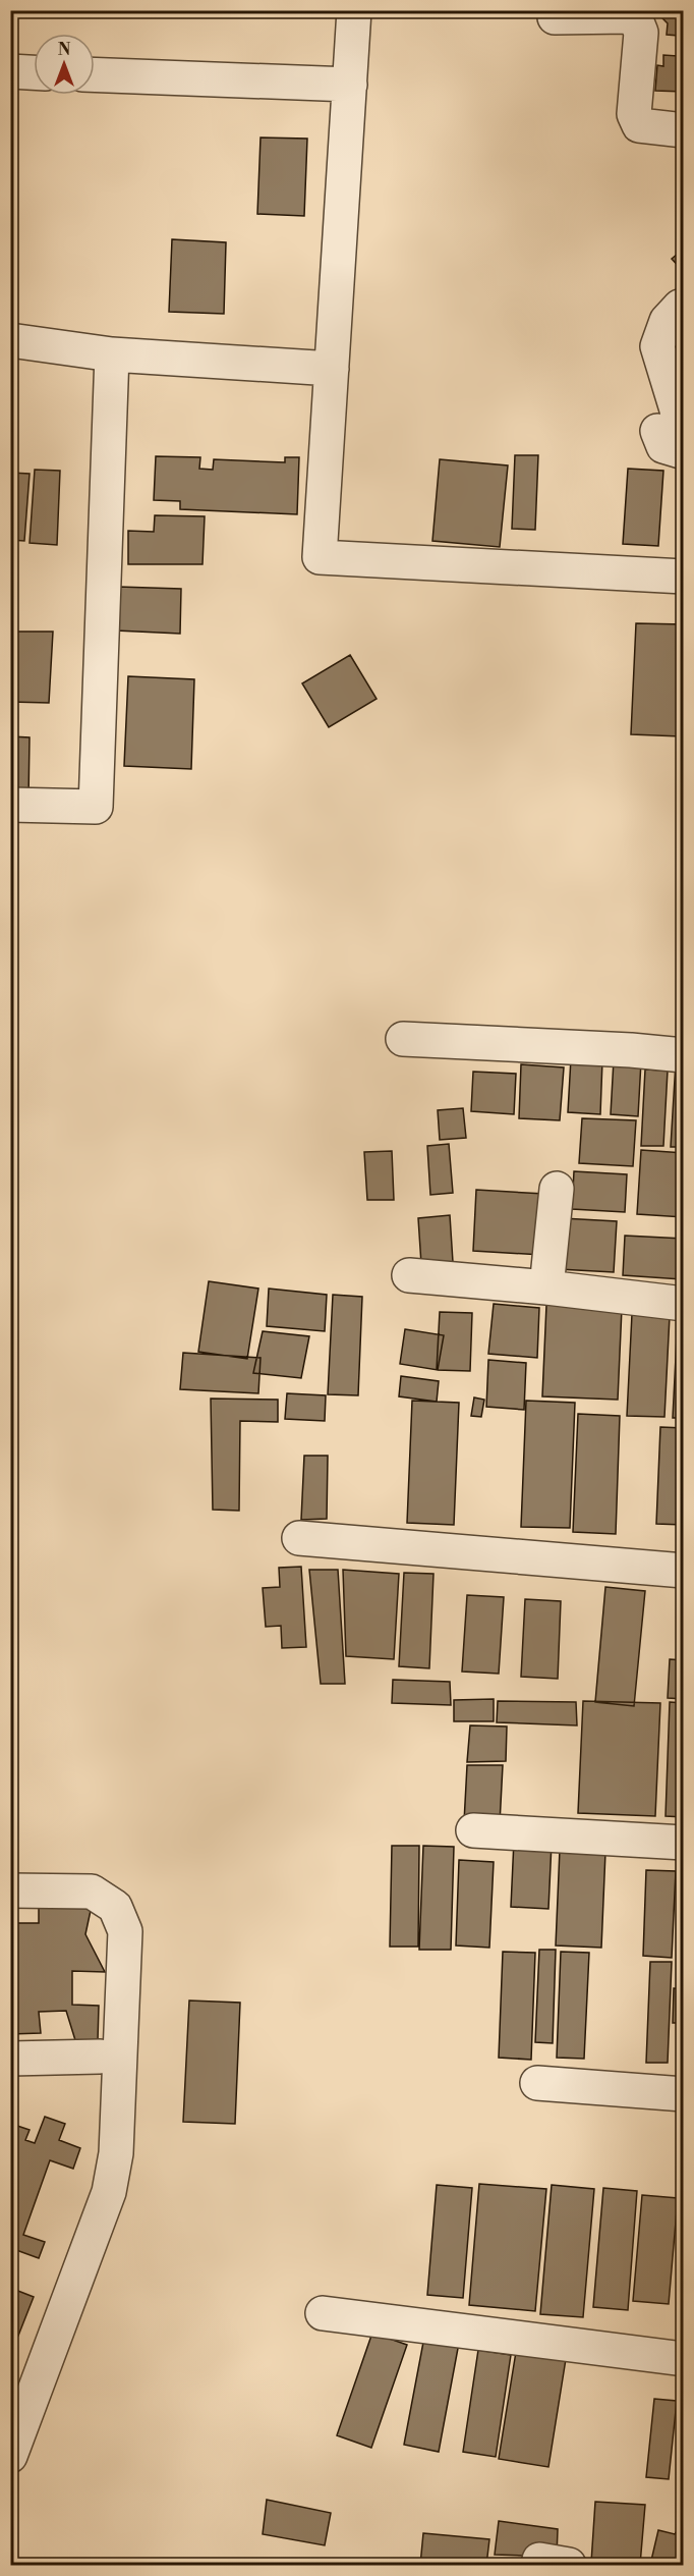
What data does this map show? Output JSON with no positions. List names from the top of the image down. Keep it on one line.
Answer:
{"north":"top"}
